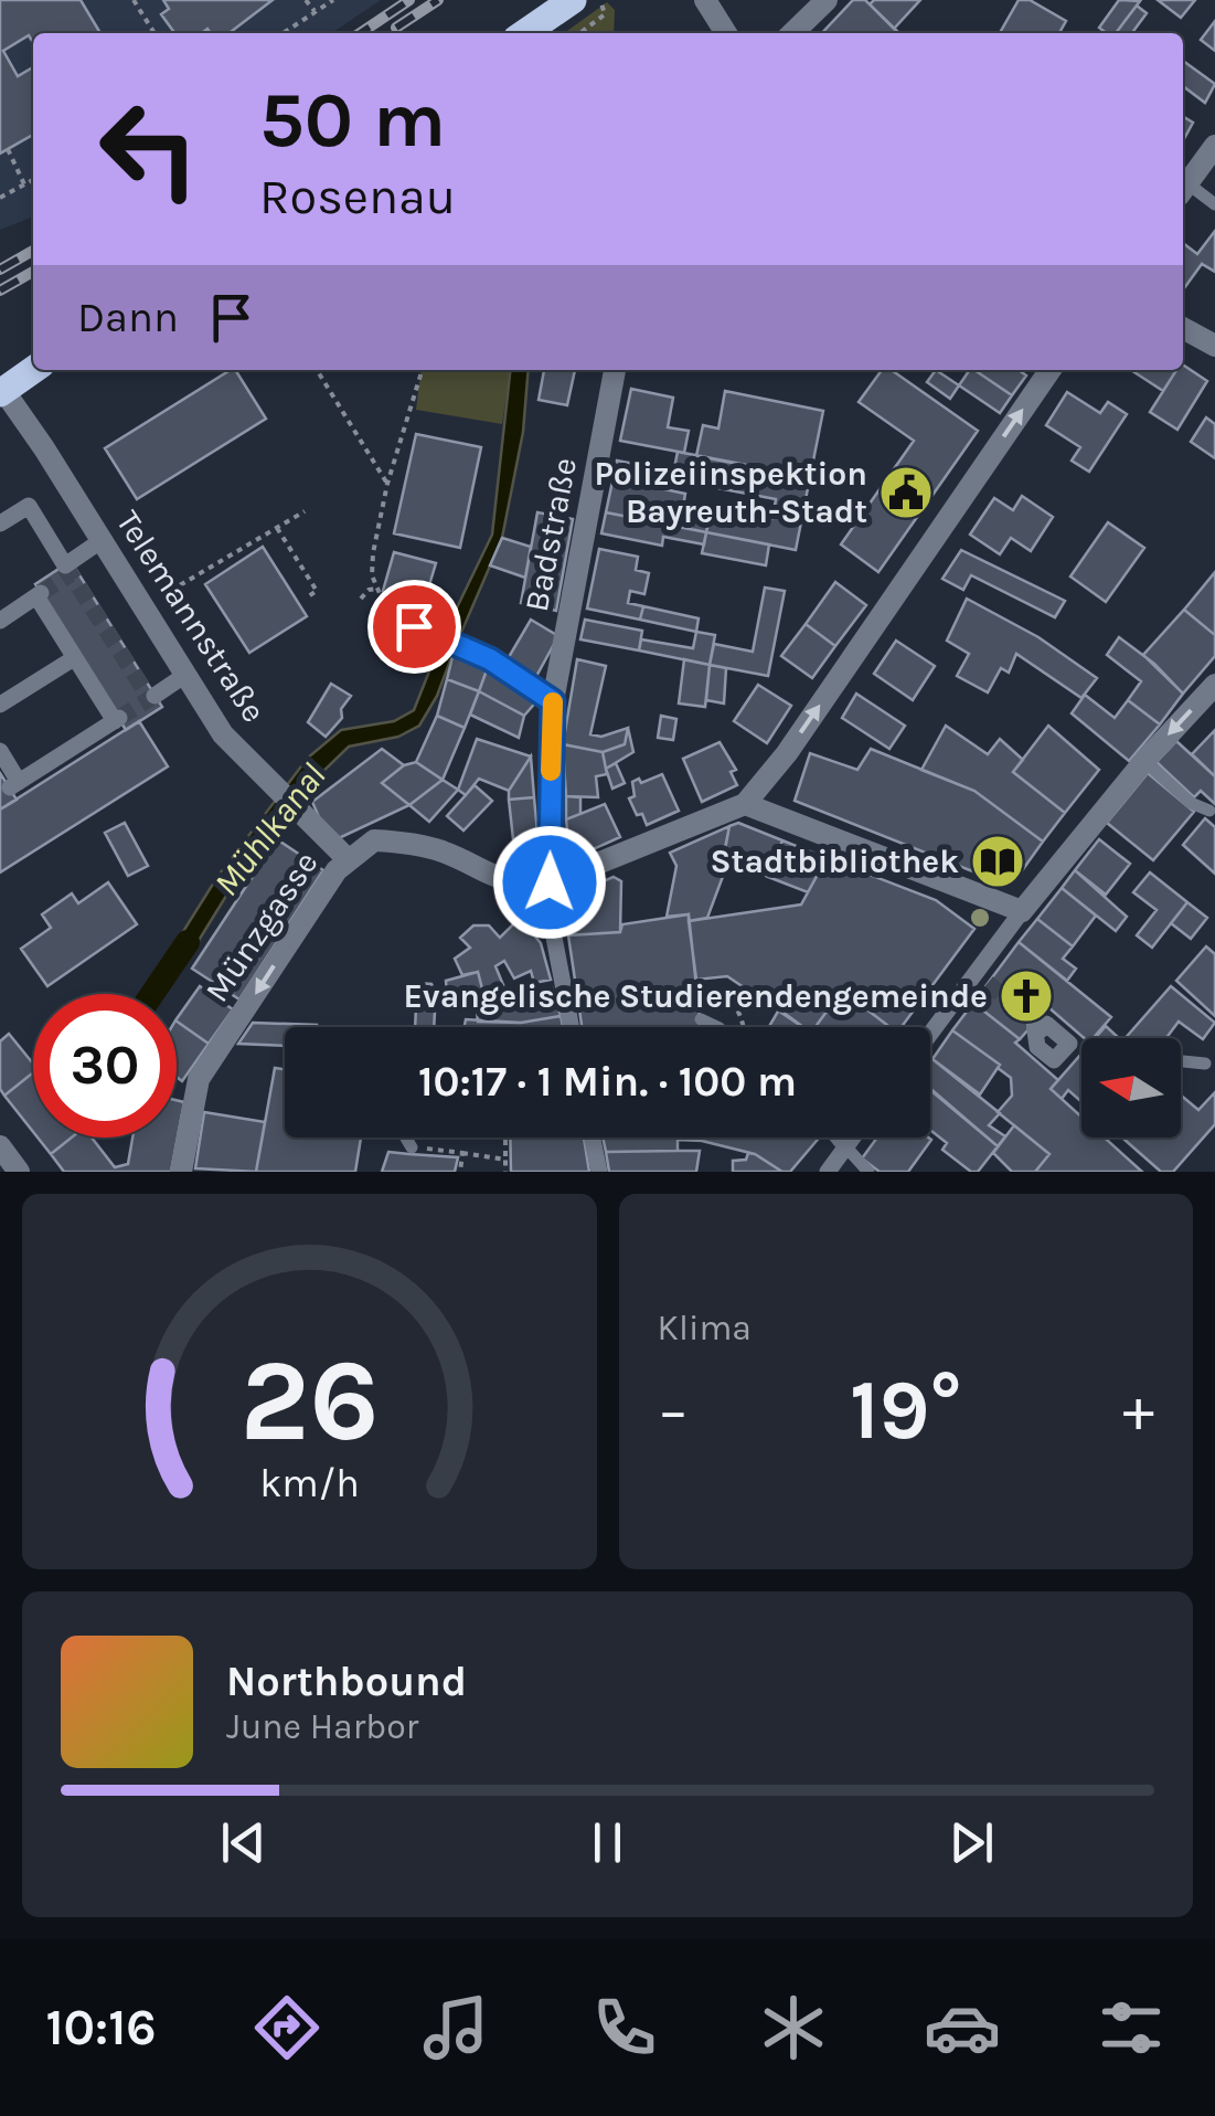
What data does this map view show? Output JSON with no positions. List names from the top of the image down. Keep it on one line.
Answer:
{"streets":{"street":["Badstraße","Telemannstraße","Münzgasse"]},"crossings":[["Badstraße","Münzgasse"],["Telemannstraße","Münzgasse"]],"one_way":["Münzgasse"],"water":["Mühlkanal"],"places":{"public building":["Polizeiinspektion Bayreuth-Stadt"],"library":["Stadtbibliothek"],"church":["Evangelische Studierendengemeinde"]},"north":"left","page":{"turn":["50 m","Rosenau"],"then":"Dann","limit":"30","trip":"10:17 · 1 Min. · 100 m","tile":"Klima","heat":["−","19°","+"],"song":["Northbound","June Harbor"],"tabs":"10:16","gauge":["26","km/h"]}}
